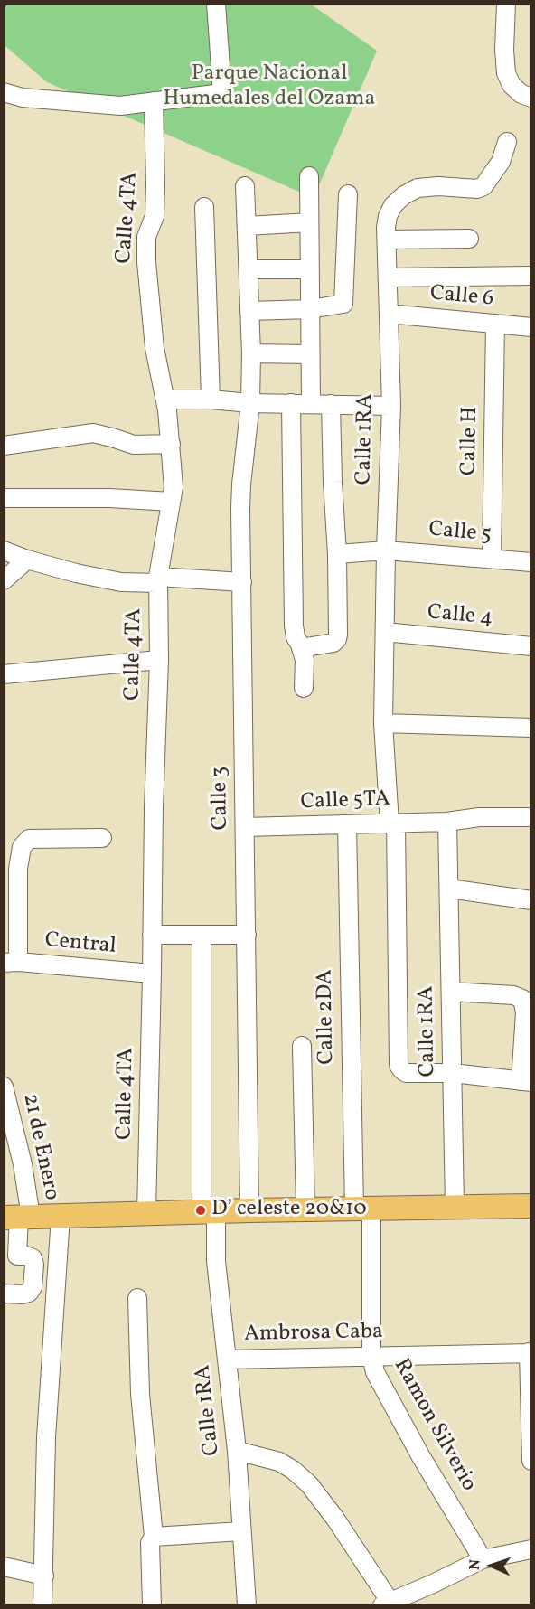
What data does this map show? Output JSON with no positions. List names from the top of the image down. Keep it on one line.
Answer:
{"streets":{"street":["Calle 4TA","Calle 6","Calle 1RA","Calle H","Calle 5","Calle 4","Calle 3","Calle 5TA","Central","Calle 2DA","21 de Enero","Ambrosa Caba","Ramon Silverio"]},"crossings":[["Calle 4TA","Central"],["Calle 6","Calle 1RA"],["Calle 6","Calle H"],["Calle 1RA","Calle 5"],["Calle 1RA","Calle 4"],["Calle 1RA","Calle 5TA"],["Calle 1RA","Ambrosa Caba"],["Calle H","Calle 5"],["Calle 3","Calle 5TA"],["Calle 5TA","Calle 2DA"],["Calle 2DA","Ramon Silverio"],["Ambrosa Caba","Ramon Silverio"]],"parks":["Parque Nacional Humedales del Ozama"],"places":["D’ celeste 20&10"],"north":"left"}
